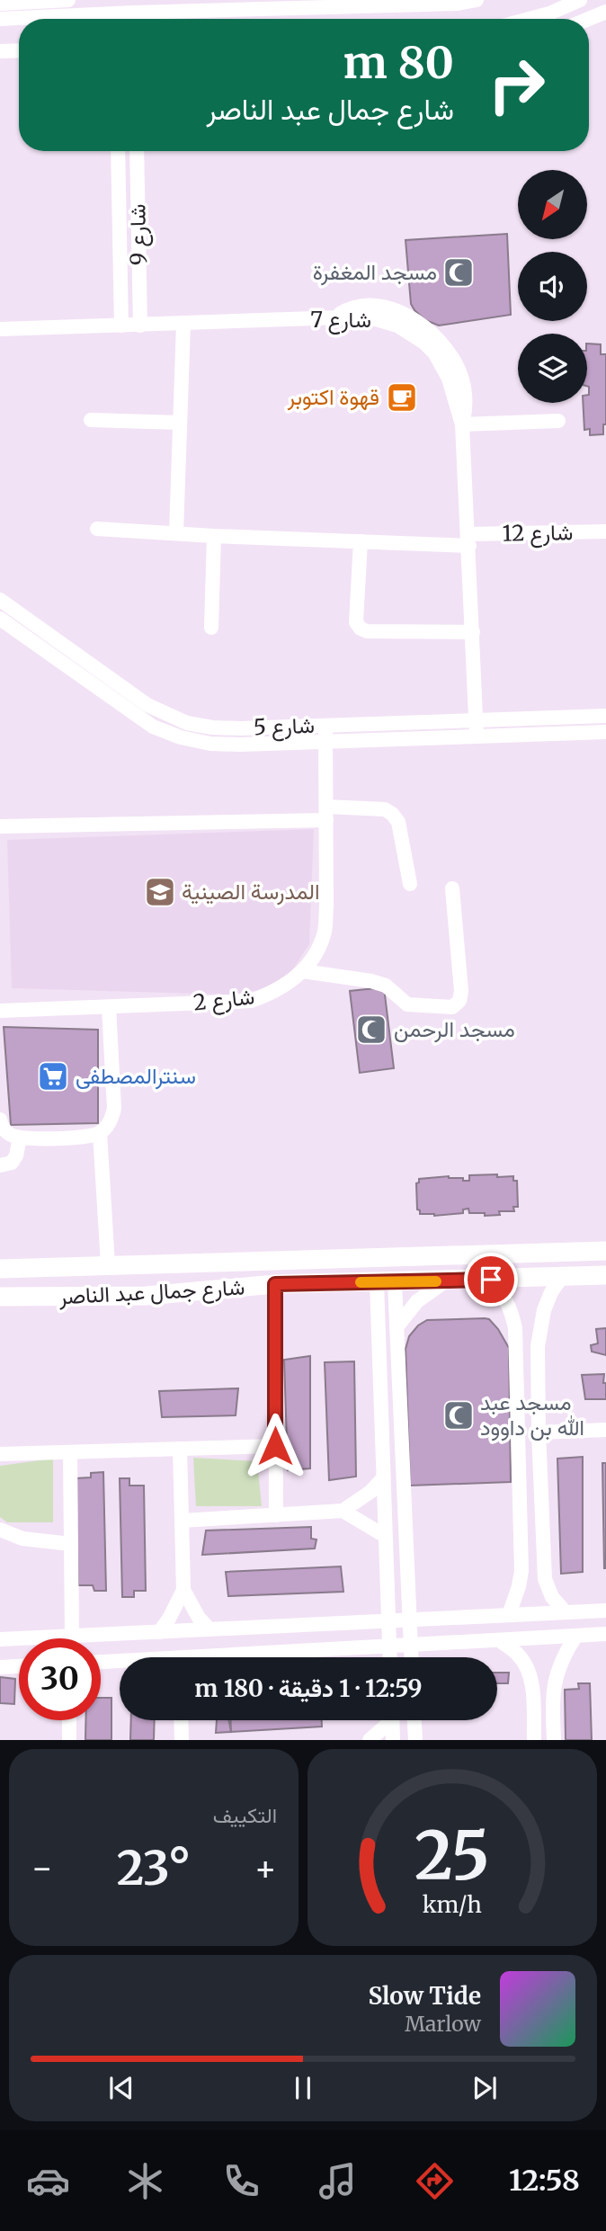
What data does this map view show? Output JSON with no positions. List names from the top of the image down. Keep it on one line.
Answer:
{"streets":{"main road":["شارع جمال عبد الناصر"],"street":["شارع 9","شارع 7","شارع 12","شارع 5","شارع 2"]},"crossings":[["شارع 9","شارع 7"],["شارع 7","شارع 12"],["شارع 7","شارع 5"],["شارع 5","شارع 2"]],"places":{"mosque":["مسجد المغفرة","مسجد الرحمن","مسجد عبد الله بن داوود"],"cafe":["قهوة اكتوبر"],"school or university":["المدرسة الصينية"],"supermarket":["سنترالمصطفى"]},"north":"bottom left","page":{"turn":["80 m","شارع جمال عبد الناصر"],"limit":"30","trip":"12:59 · 1 دقيقة · 180 m","tile":"التكييف","heat":["−","23°","+"],"song":["Slow Tide","Marlow"],"tabs":"12:58","gauge":["25","km/h"]}}
